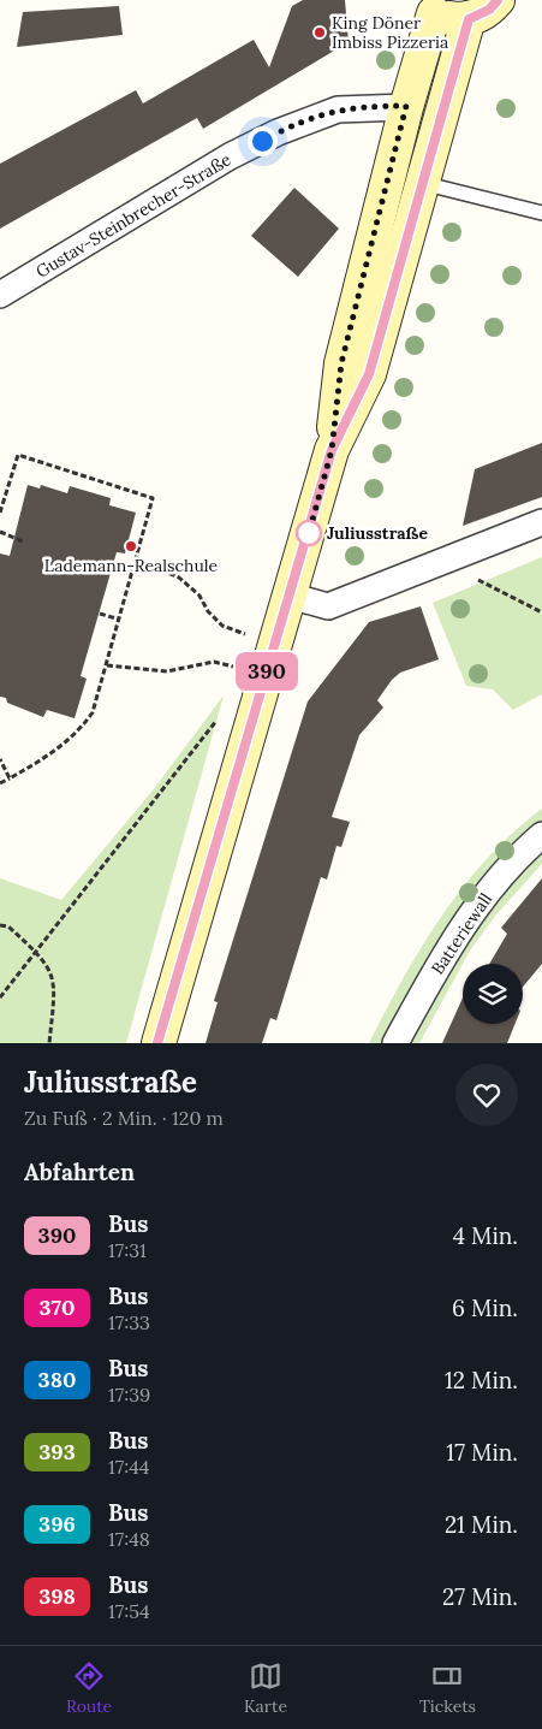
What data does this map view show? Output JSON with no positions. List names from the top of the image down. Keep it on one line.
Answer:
{"streets":{"street":["Gustav-Steinbrecher-Straße","Batteriewall"]},"places":["King Döner Imbiss Pizzeria","Juliusstraße","Lademann-Realschule"],"lines":["bus line 390"],"page":{"on_map":"390","heading":[["Juliusstraße","Zu Fuß · 2 Min. · 120 m"],"Abfahrten"],"list":[{"mark":"390","name":"Bus","note":"17:31","value":"4 Min."},{"mark":"370","name":"Bus","note":"17:33","value":"6 Min."},{"mark":"380","name":"Bus","note":"17:39","value":"12 Min."},{"mark":"393","name":"Bus","note":"17:44","value":"17 Min."},{"mark":"396","name":"Bus","note":"17:48","value":"21 Min."},{"mark":"398","name":"Bus","note":"17:54","value":"27 Min."}],"tabs":["Route","Karte","Tickets"]}}
